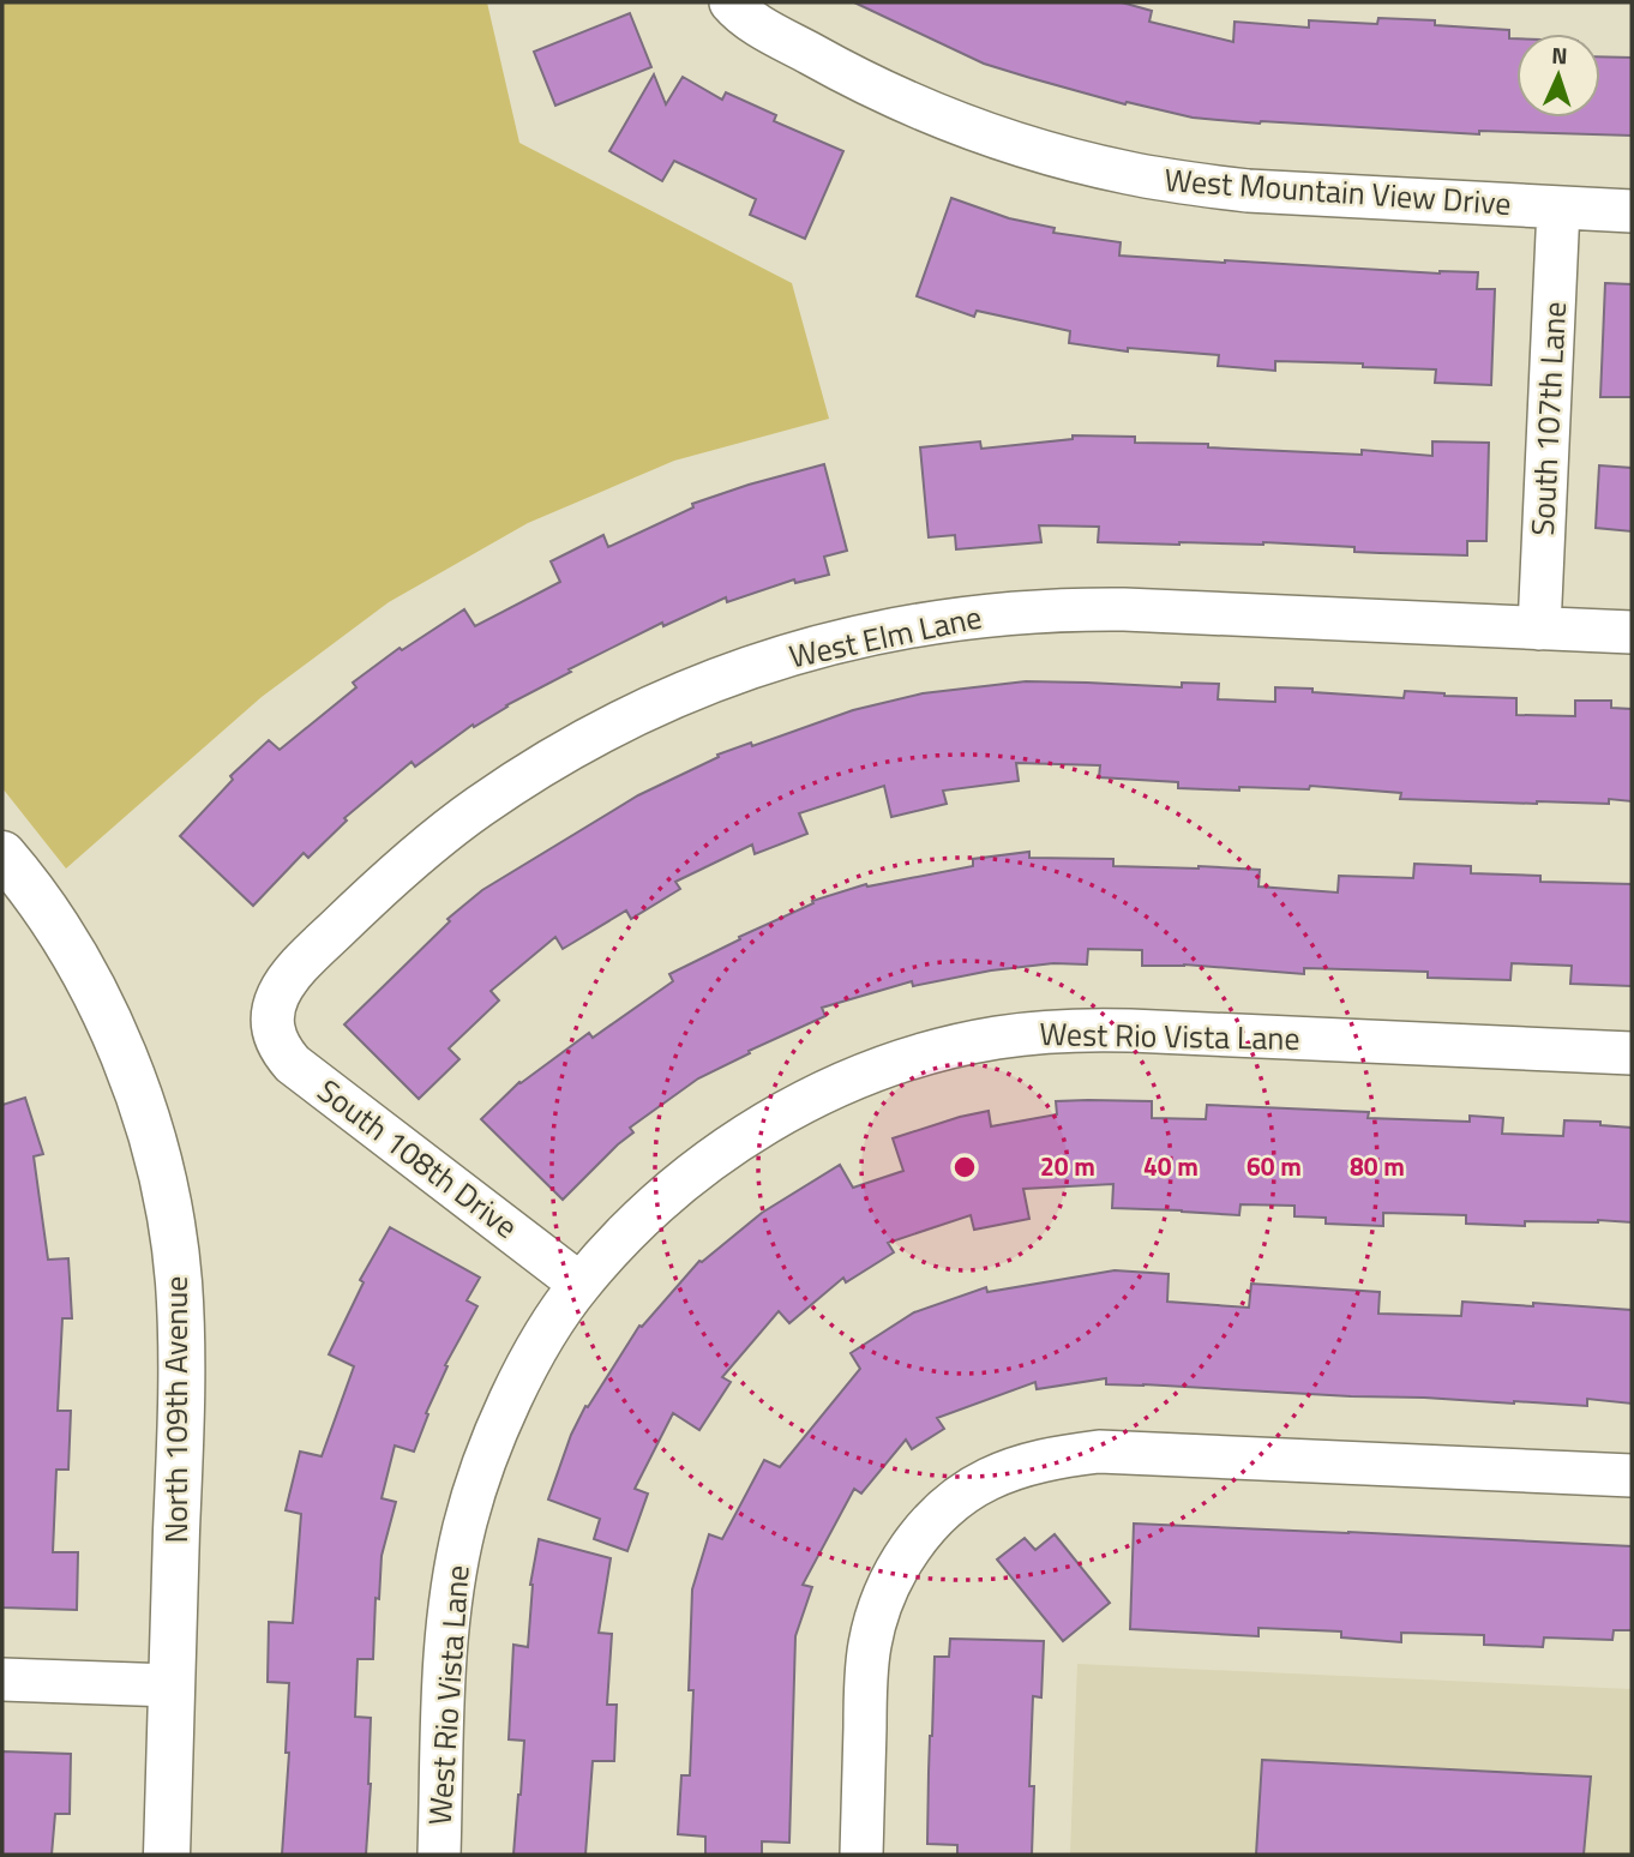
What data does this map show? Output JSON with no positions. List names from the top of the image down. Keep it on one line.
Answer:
{"streets":{"street":["West Mountain View Drive","South 107th Lane","West Elm Lane","West Rio Vista Lane","South 108th Drive","North 109th Avenue"]},"crossings":[["West Mountain View Drive","South 107th Lane"],["South 107th Lane","West Elm Lane"],["West Elm Lane","South 108th Drive"],["West Rio Vista Lane","South 108th Drive"]],"north":"top","rings":["20 m","40 m","60 m","80 m"]}
